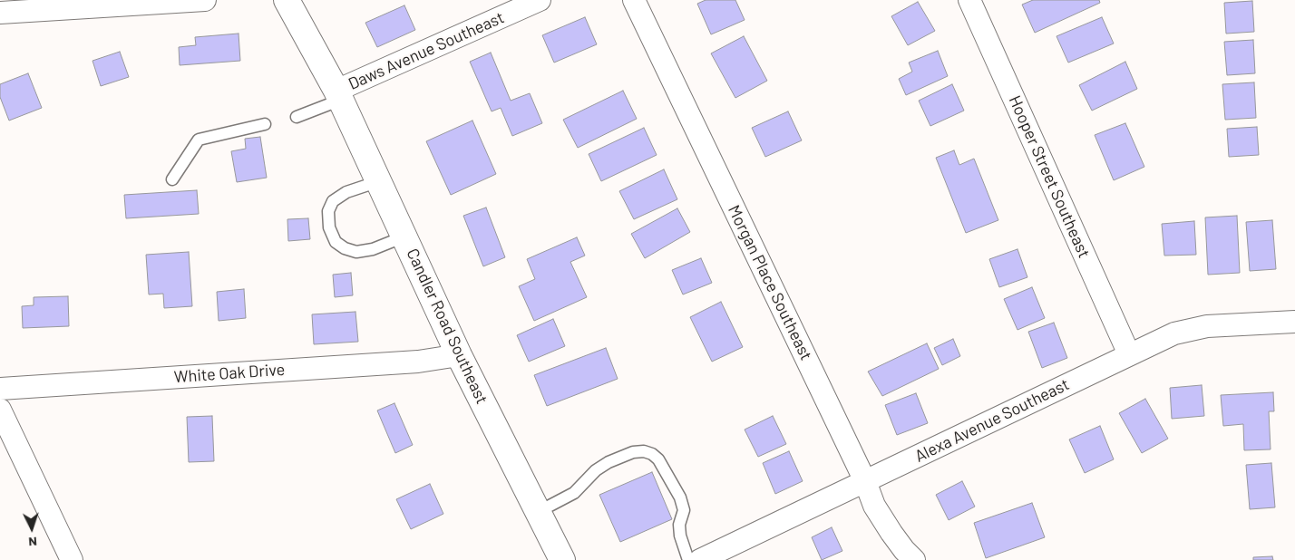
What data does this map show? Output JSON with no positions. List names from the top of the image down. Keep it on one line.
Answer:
{"streets":{"main road":["Candler Road Southeast"],"street":["Daws Avenue Southeast","Hooper Street Southeast","Morgan Place Southeast","White Oak Drive","Alexa Avenue Southeast"]},"crossings":[["Daws Avenue Southeast","Candler Road Southeast"],["Hooper Street Southeast","Alexa Avenue Southeast"],["Morgan Place Southeast","Alexa Avenue Southeast"],["Candler Road Southeast","White Oak Drive"]],"north":"bottom"}
